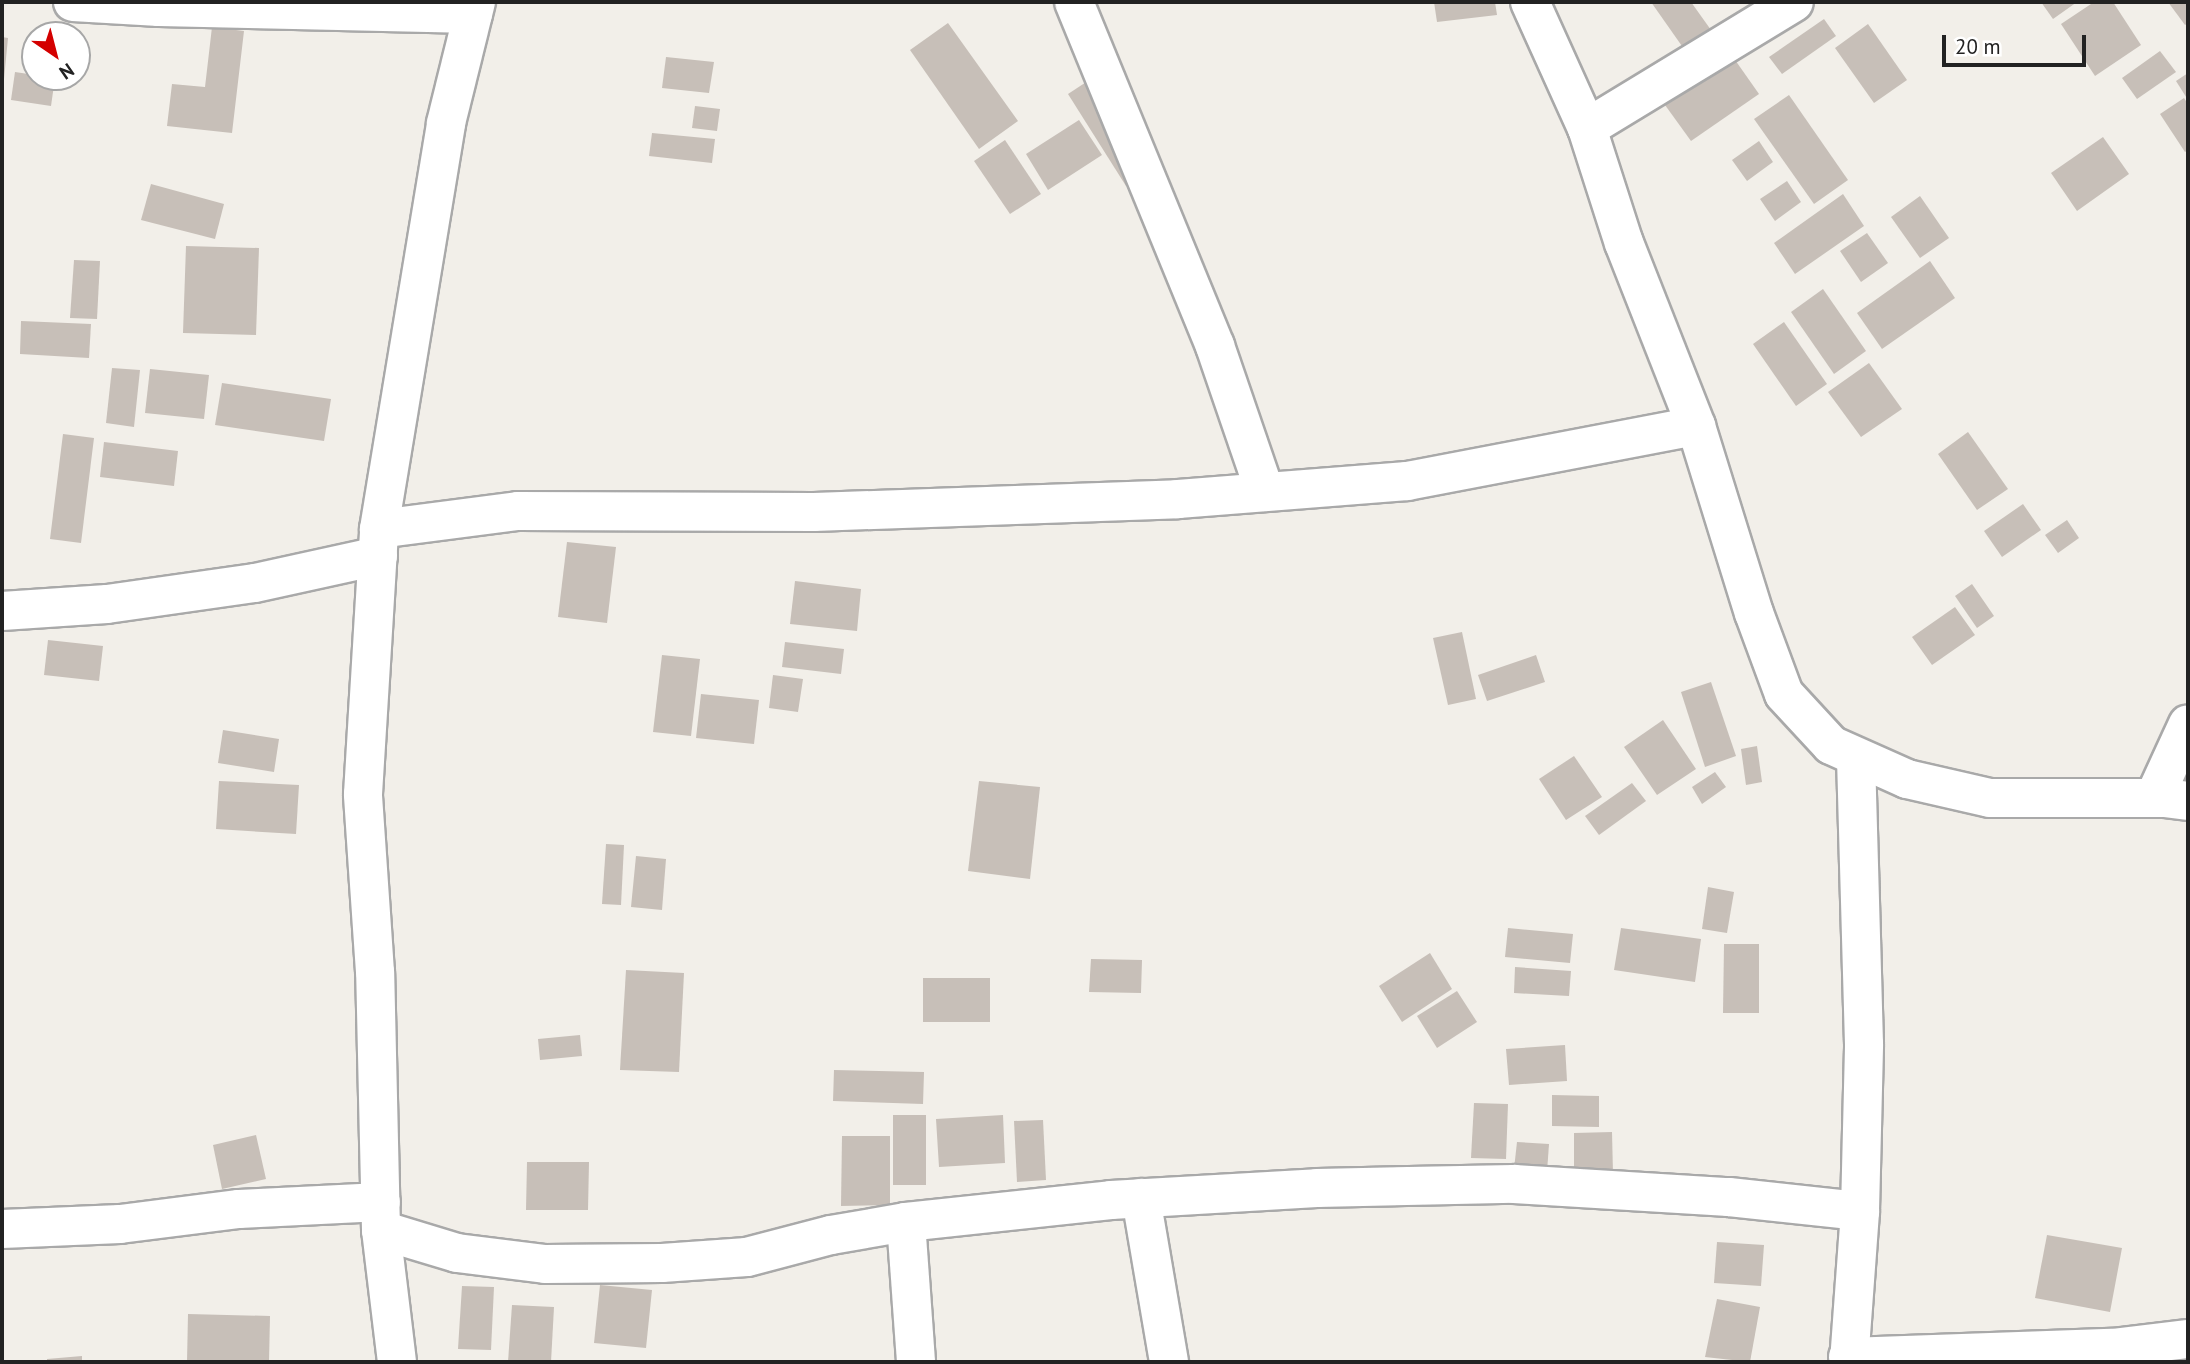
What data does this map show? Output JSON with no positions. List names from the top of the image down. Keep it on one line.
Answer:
{"scale_bar":"20 m","north":"bottom right"}
